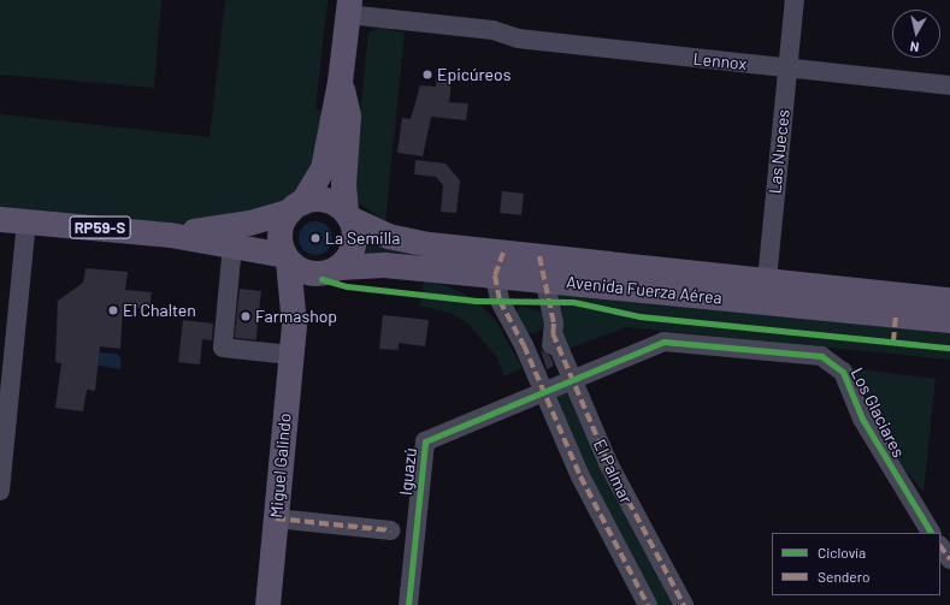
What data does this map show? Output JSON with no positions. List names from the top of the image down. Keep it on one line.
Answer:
{"streets":{"main road":["RP59-S","Avenida Fuerza Aérea","Miguel Galindo"],"street":["Lennox","Las Nueces","Los Glaciares","Iguazú","El Palmar"]},"crossings":[["Lennox","Las Nueces"],["Las Nueces","Avenida Fuerza Aérea"],["Avenida Fuerza Aérea","Miguel Galindo"],["Avenida Fuerza Aérea","El Palmar"],["Los Glaciares","Iguazú"],["Los Glaciares","El Palmar"],["Iguazú","El Palmar"]],"places":["Epicúreos","La Semilla","El Chalten","Farmashop"],"legend":["Ciclovía","Sendero"],"north":"bottom"}
